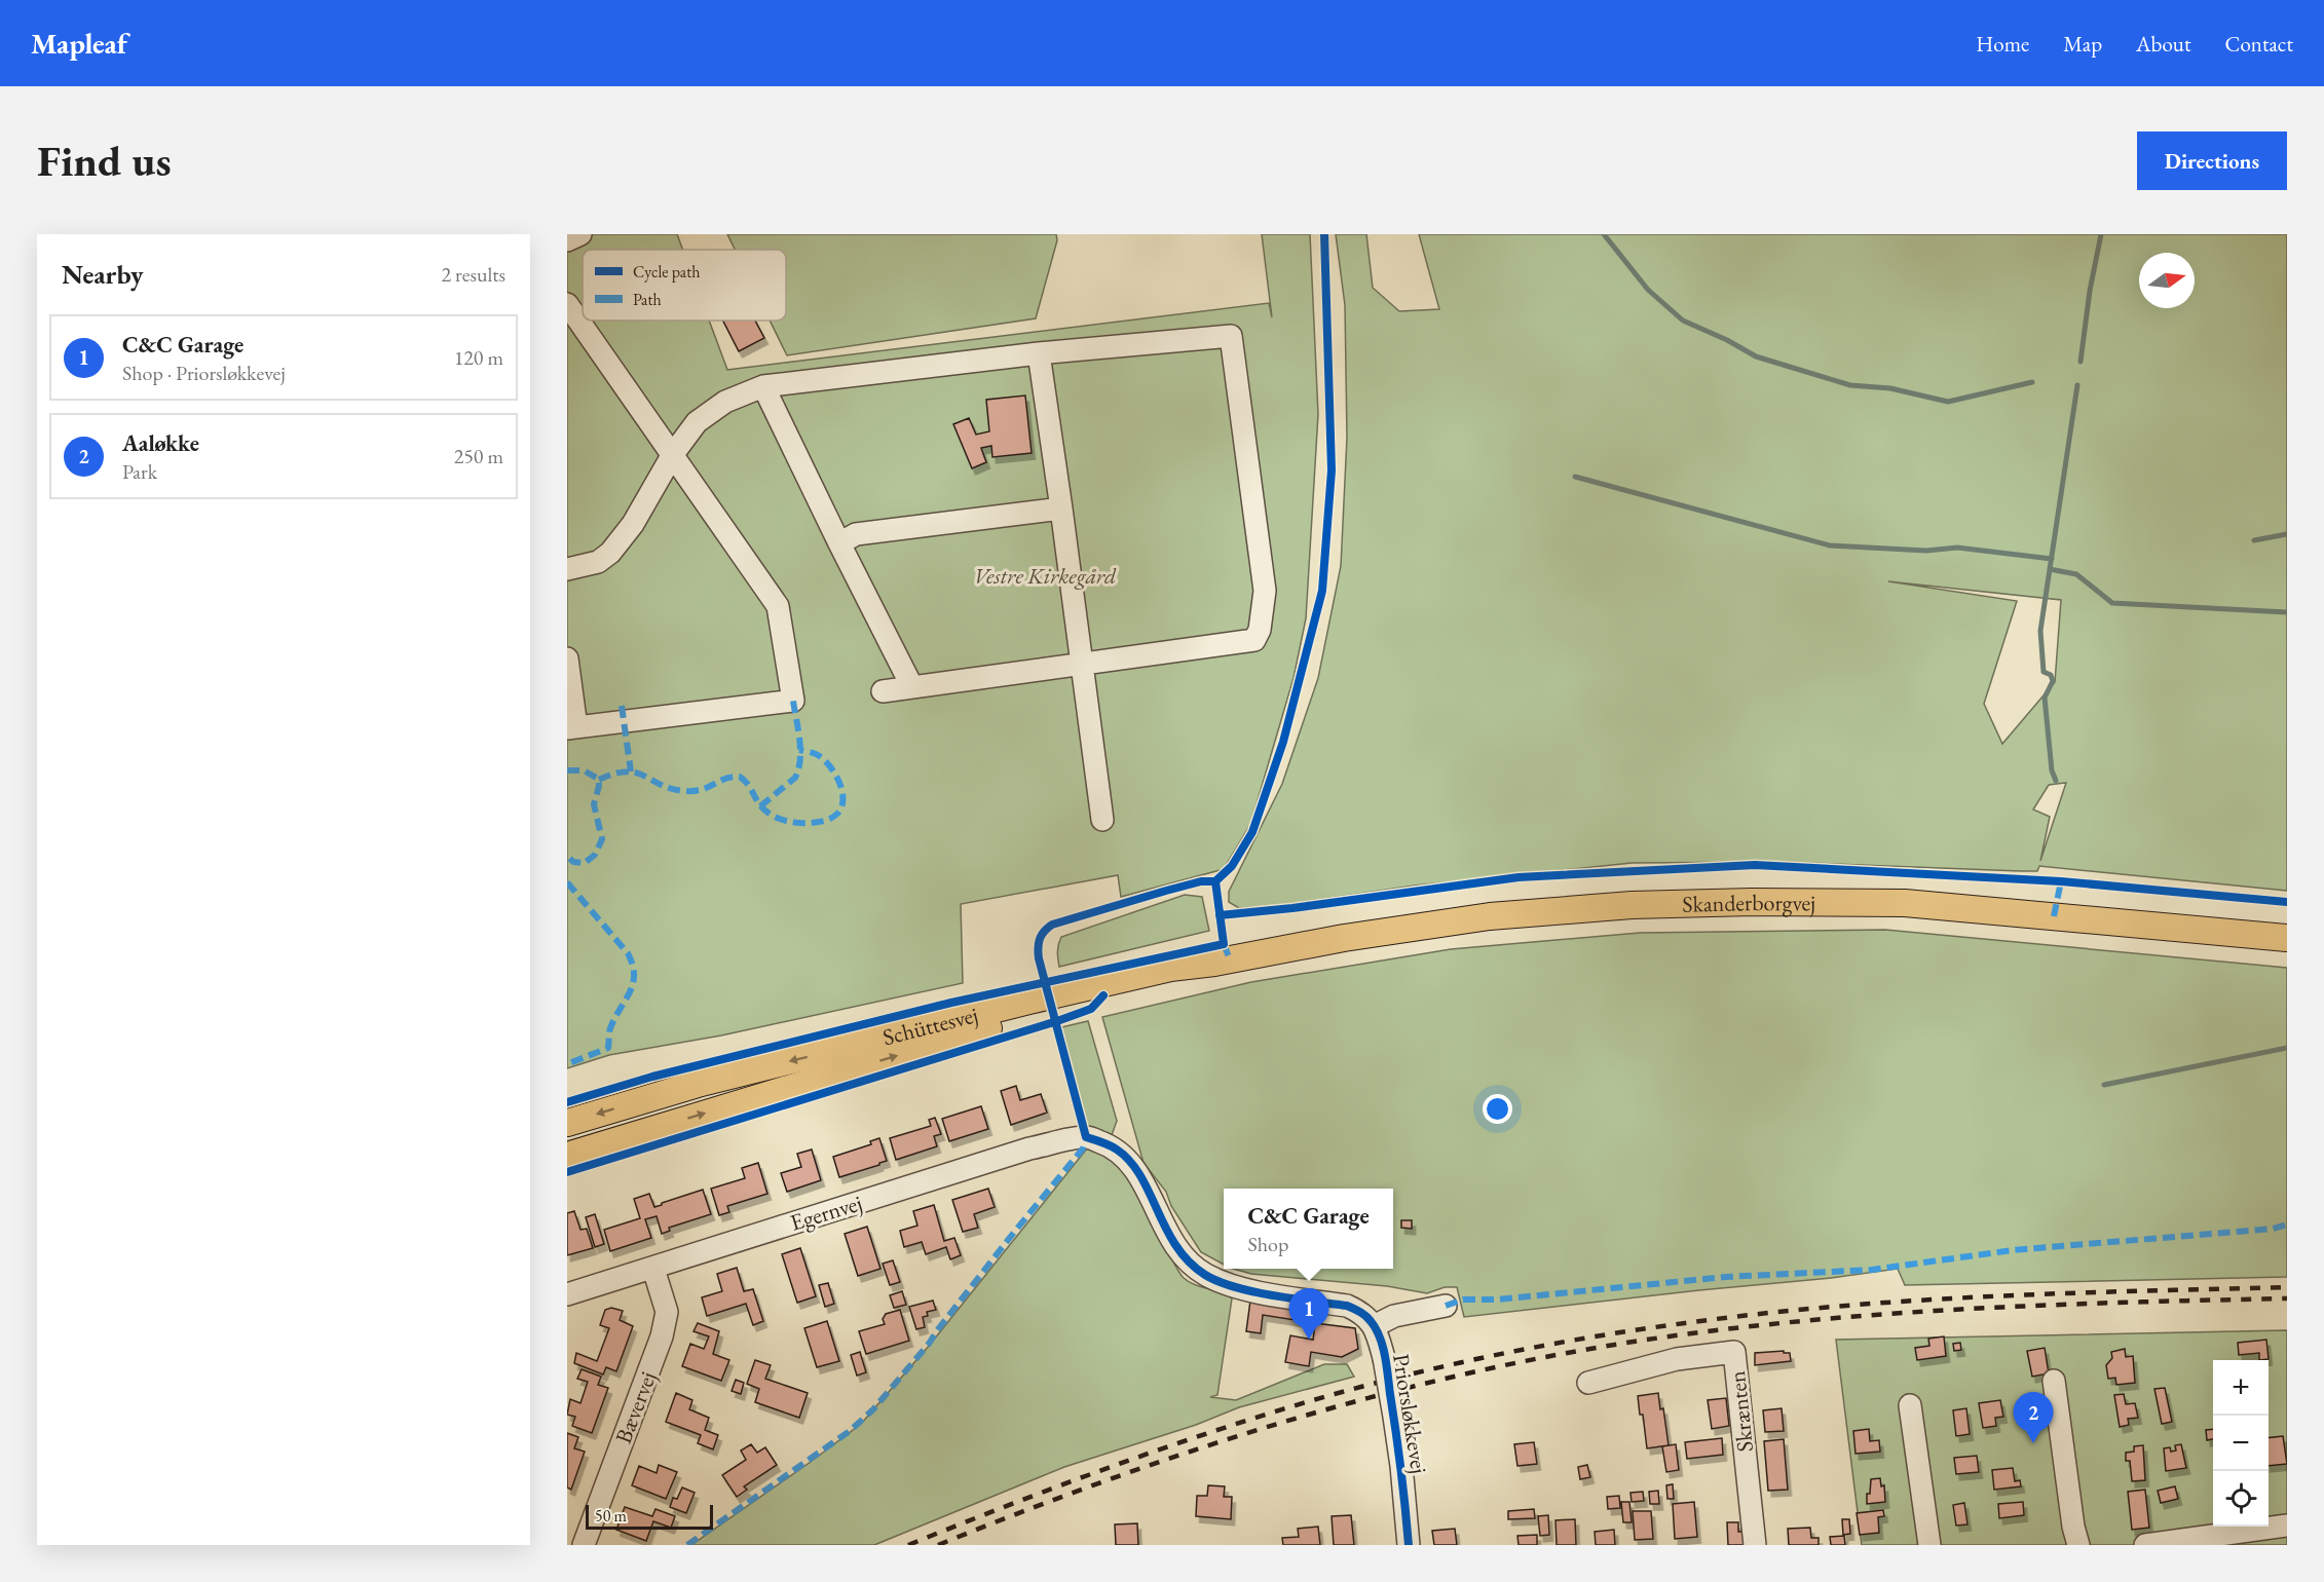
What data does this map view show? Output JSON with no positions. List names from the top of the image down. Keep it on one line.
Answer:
{"streets":{"main road":["Skanderborgvej","Schüttesvej"],"street":["Egernvej","Bævervej","Skrænten","Priorsløkkevej"]},"crossings":[["Skanderborgvej","Schüttesvej"],["Egernvej","Bævervej"],["Egernvej","Priorsløkkevej"]],"parks":["Vestre Kirkegård"],"legend":["Cycle path","Path"],"scale_bar":"50 m","north":"right","page":{"header":"Mapleaf","nav":["Home","Map","About","Contact"],"buttons":"Directions","title":"Find us","heading":["Nearby","2 results"],"list":[{"mark":"1","name":"C&C Garage","note":"Shop · Priorsløkkevej","value":"120 m"},{"mark":"2","name":"Aaløkke","note":"Park","value":"250 m"}],"popup":["C&C Garage","Shop"],"pins":["1","2"],"map_buttons":["+","−"],"scale":"50 m"}}
